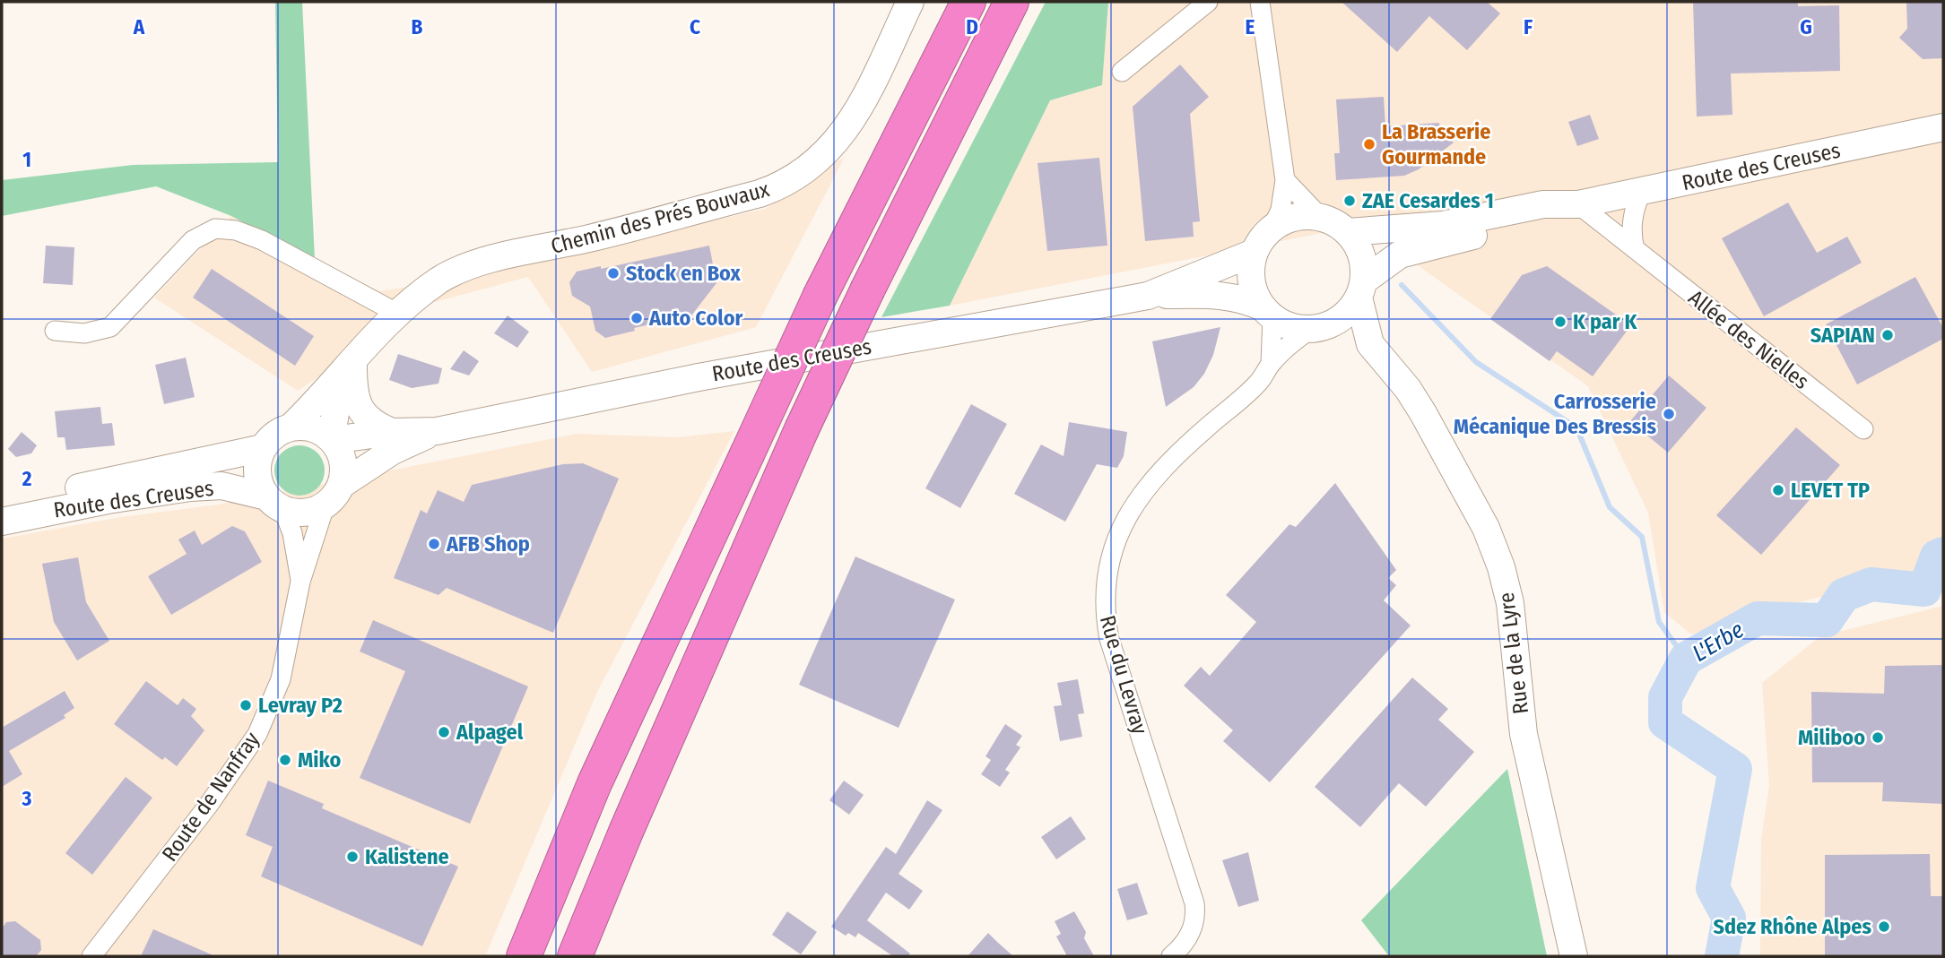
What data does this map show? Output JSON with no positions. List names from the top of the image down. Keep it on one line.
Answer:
{"streets":{"main road":["Route des Creuses","Chemin des Prés Bouvaux","Rue de la Lyre"],"street":["Allée des Nielles","Rue du Levray","Route de Nanfray"]},"crossings":[["Route des Creuses","Allée des Nielles"],["Route des Creuses","Rue de la Lyre"],["Route des Creuses","Rue du Levray"],["Route des Creuses","Route de Nanfray"],["Rue de la Lyre","Rue du Levray"]],"water":["L'Erbe"],"places":["La Brasserie Gourmande","ZAE Cesardes 1","Stock en Box","Auto Color","K par K","SAPIAN","Carrosserie Mécanique Des Bressis","LEVET TP","AFB Shop","Levray P2","Alpagel","Miliboo","Miko","Kalistene","Sdez Rhône Alpes"],"grid":{"columns":["A","B","C","D","E","F","G"],"rows":["1","2","3"]}}
